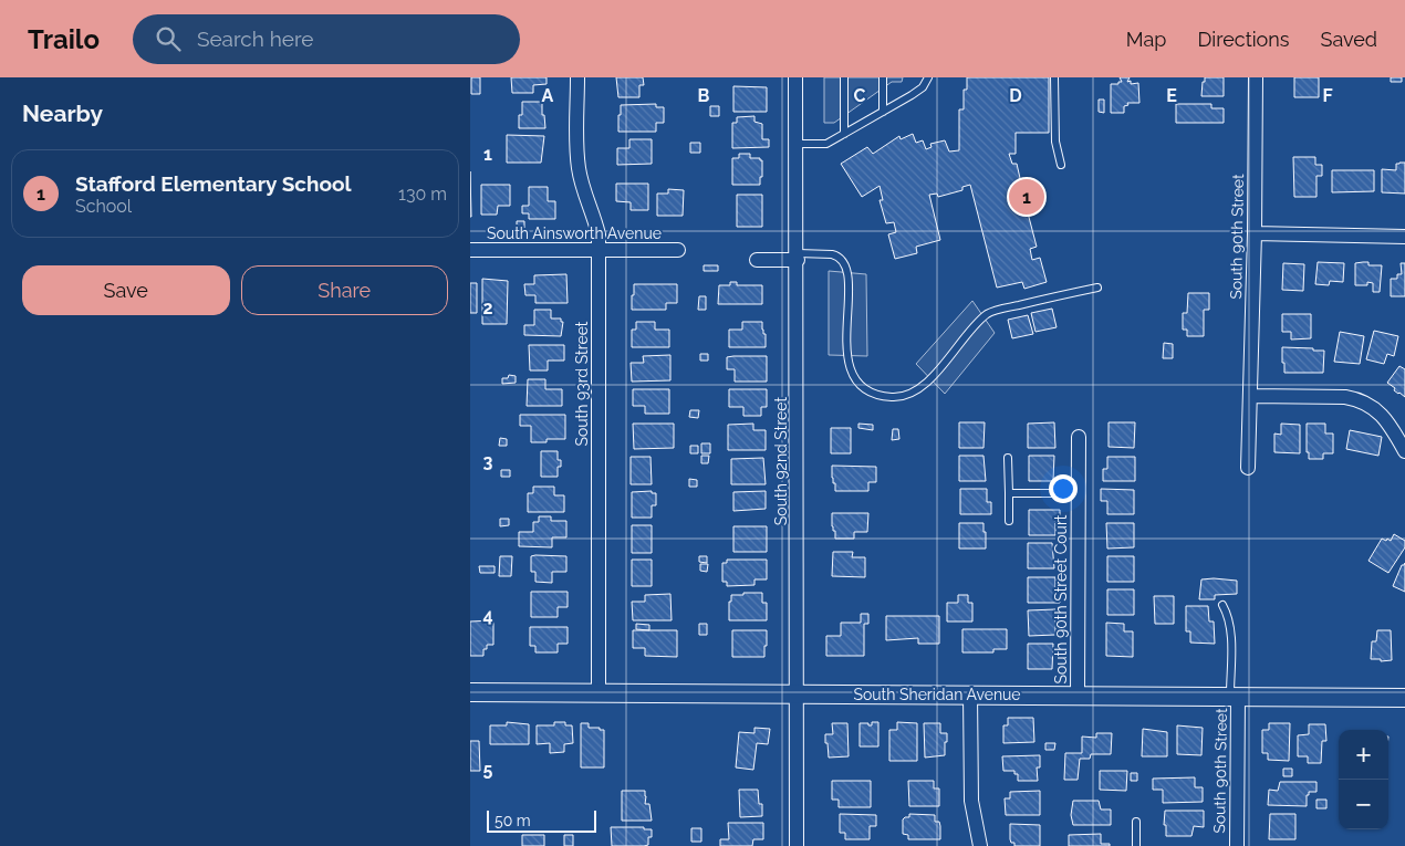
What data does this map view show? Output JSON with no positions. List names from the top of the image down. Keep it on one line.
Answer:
{"streets":{"street":["South Ainsworth Avenue","South 90th Street","South 93rd Street","South 92nd Street","South 90th Street Court","South Sheridan Avenue"]},"crossings":[["South Ainsworth Avenue","South 93rd Street"],["South 90th Street","South Sheridan Avenue"],["South 93rd Street","South Sheridan Avenue"],["South 92nd Street","South Sheridan Avenue"],["South 90th Street Court","South Sheridan Avenue"]],"scale_bar":"50 m","page":{"header":"Trailo","search":"Search here","nav":["Map","Directions","Saved"],"heading":"Nearby","list":[{"mark":"1","name":"Stafford Elementary School","note":"School","value":"130 m"}],"pins":"1","buttons":["Save","Share"],"map_buttons":["+","−"],"scale":"50 m"},"grid":{"columns":["A","B","C","D","E","F"],"rows":["1","2","3","4","5"]}}
